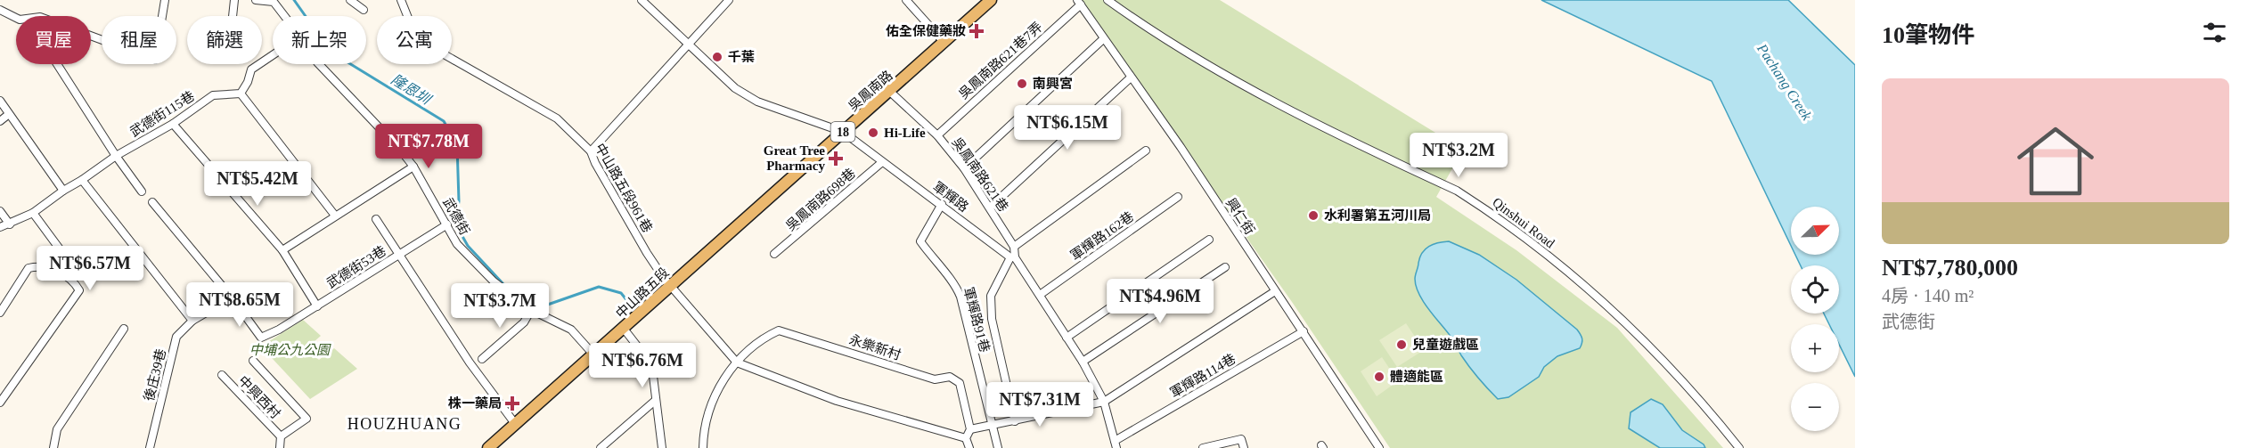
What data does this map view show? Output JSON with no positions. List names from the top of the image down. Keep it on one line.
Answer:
{"streets":{"main road":["吳鳳南路","18","中山路五段"],"street":["吳鳳南路621巷7弄","武德街115巷","吳鳳南路621巷","中山路五段961巷","軍輝路","吳鳳南路698巷","武德街","興仁街","Qinshui Road","軍輝路162巷","武德街53巷","軍輝路91巷","永樂新村","後庄39巷","軍輝路114巷","中興西村"]},"crossings":[["吳鳳南路621巷7弄","吳鳳南路621巷"],["吳鳳南路621巷7弄","興仁街"],["吳鳳南路","吳鳳南路621巷"],["吳鳳南路","軍輝路"],["吳鳳南路","中山路五段"],["吳鳳南路621巷","軍輝路"],["中山路五段961巷","中山路五段"],["軍輝路","吳鳳南路698巷"],["軍輝路","軍輝路162巷"],["軍輝路","軍輝路91巷"],["軍輝路","軍輝路114巷"],["武德街","武德街53巷"],["武德街","中山路五段"],["興仁街","軍輝路114巷"],["武德街53巷","後庄39巷"]],"districts":["HOUZHUANG"],"water":["Pachang Creek","隆恩圳"],"parks":["中埔公九公園"],"places":{"health":["佑全保健藥妝","Great Tree Pharmacy","株一藥局"],"other":["千葉","南興宮","Hi-Life","水利署第五河川局","兒童遊戲區","體適能區"]},"north":"top right","page":{"heading":"10筆物件","chip":["買屋","租屋","篩選","新上架","公寓"],"list":[{"name":"NT$7,780,000","note":"4房 · 140 m² · 武德街"}],"price":["NT$6.15M","NT$7.78M","NT$3.2M","NT$5.42M","NT$6.57M","NT$4.96M","NT$8.65M","NT$3.7M","NT$6.76M","NT$7.31M"],"map_buttons":["+","−"]}}
